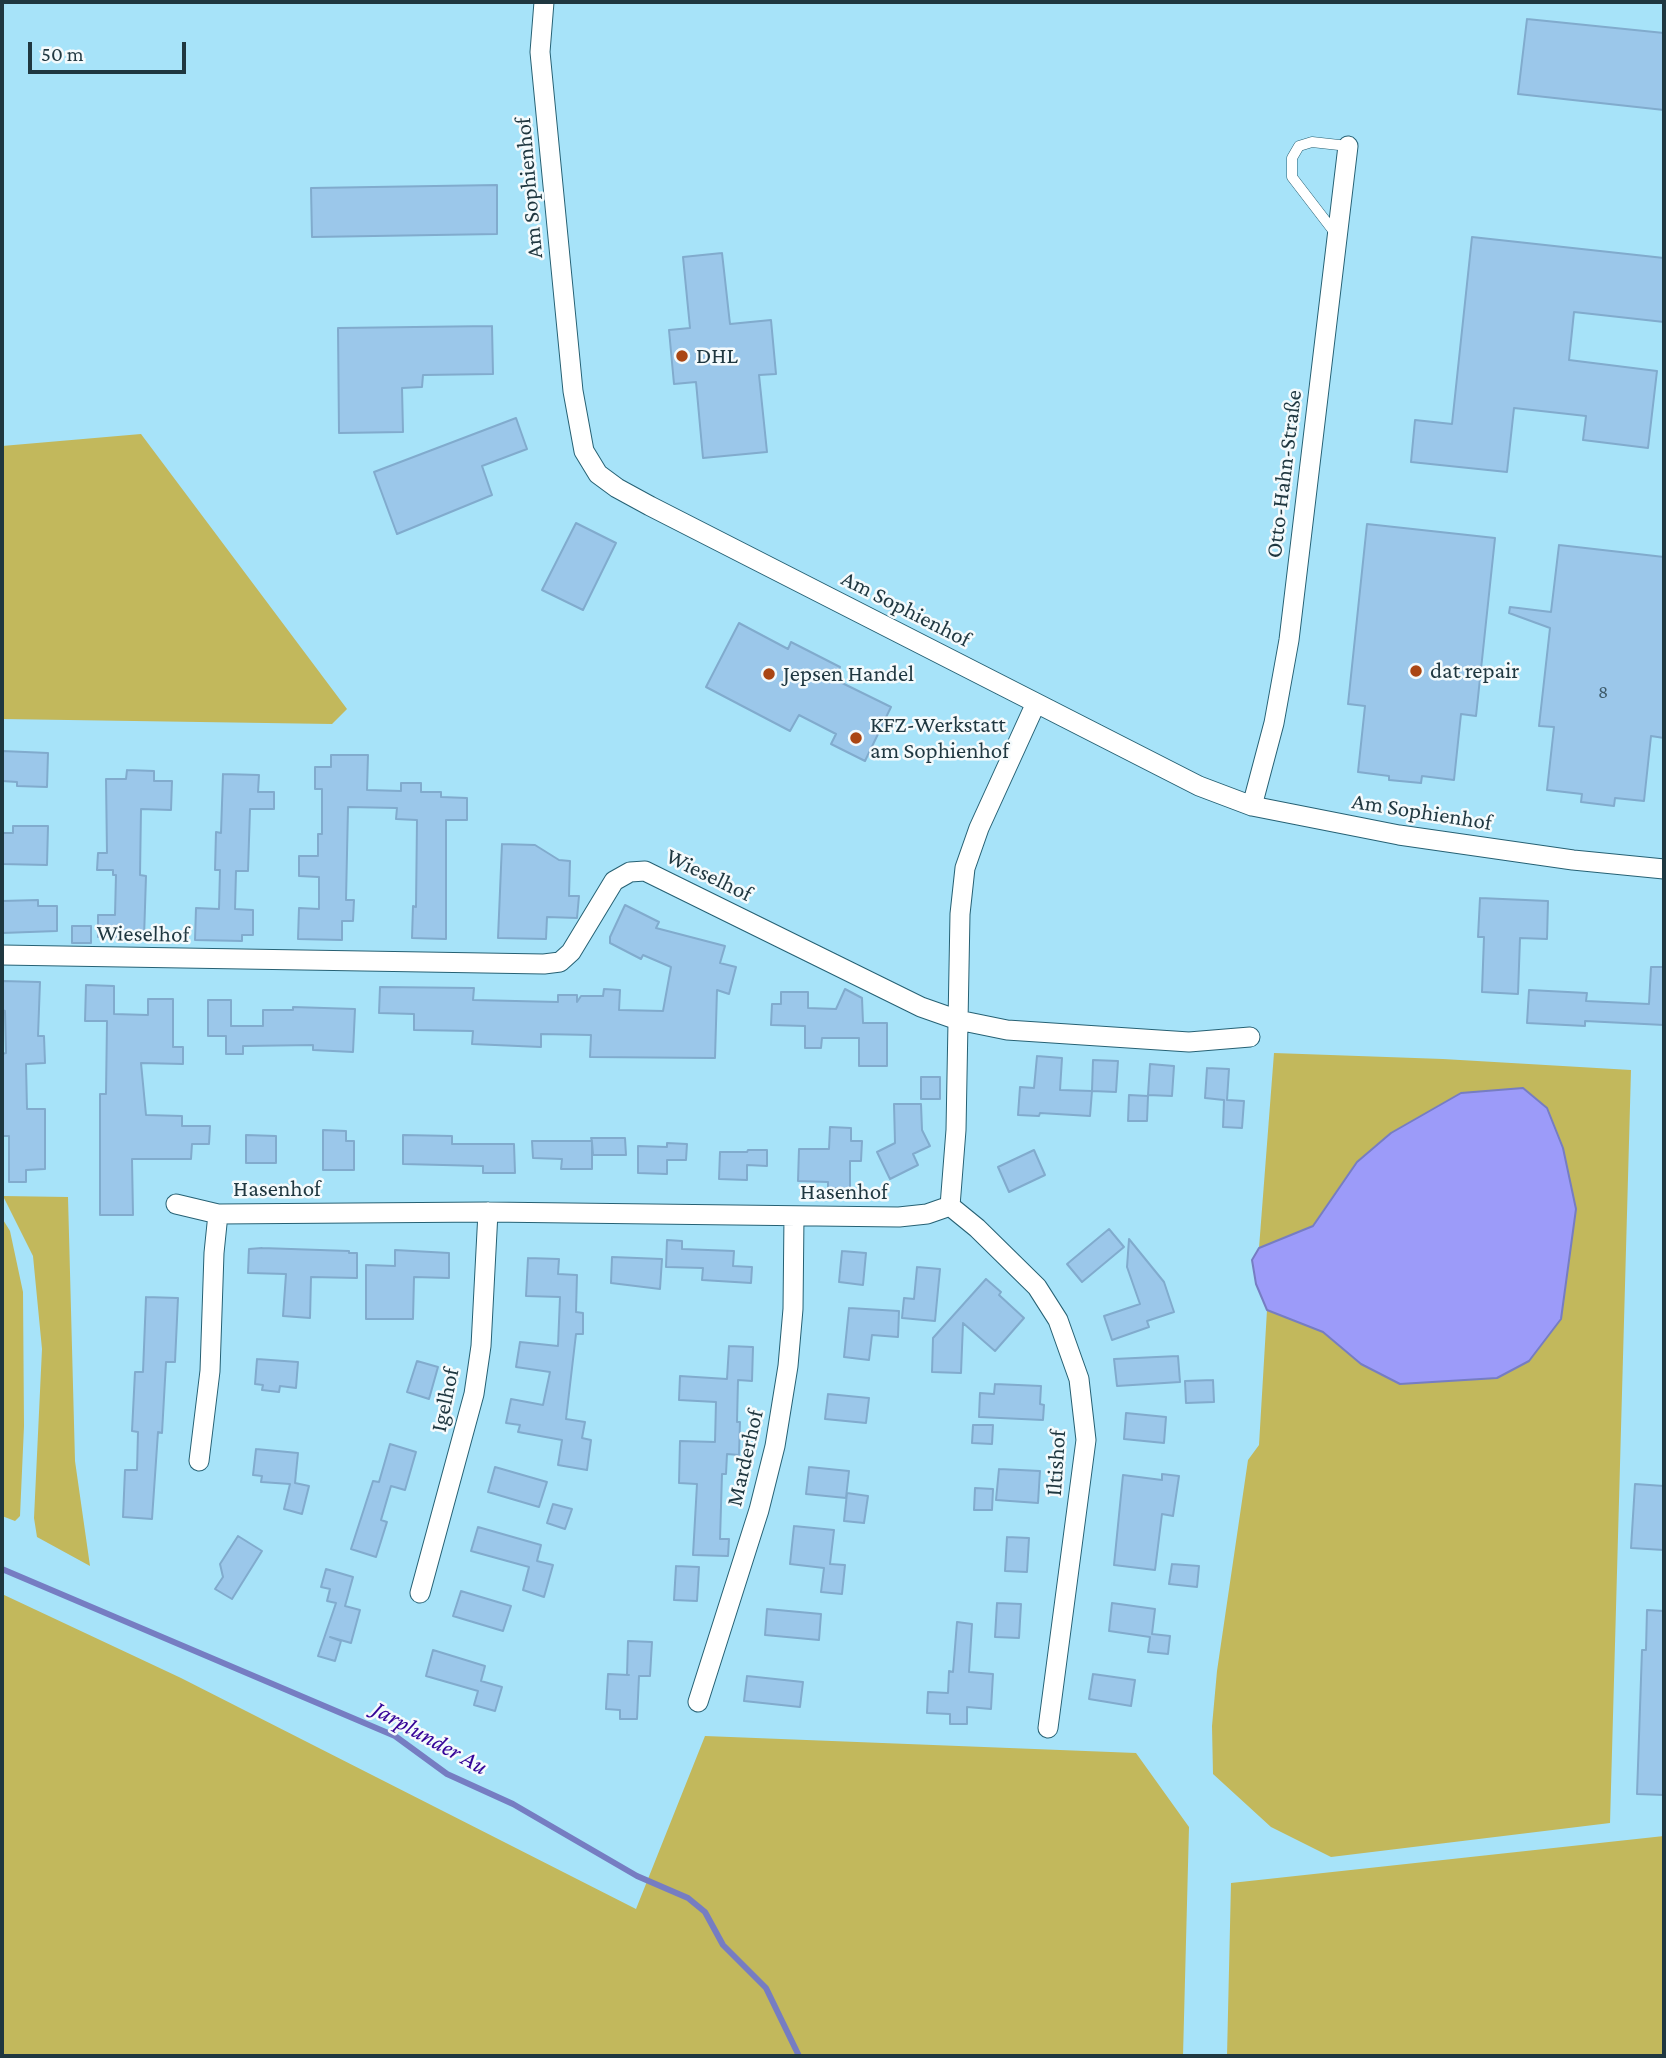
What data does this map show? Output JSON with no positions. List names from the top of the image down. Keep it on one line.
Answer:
{"streets":{"street":["Am Sophienhof","Otto-Hahn-Straße","Wieselhof","Hasenhof","Igelhof","Marderhof","Iltishof"]},"crossings":[["Am Sophienhof","Otto-Hahn-Straße"],["Hasenhof","Igelhof"],["Hasenhof","Marderhof"],["Hasenhof","Iltishof"]],"water":["Jarplunder Au"],"places":["DHL","dat repair","Jepsen Handel","KFZ-Werkstatt am Sophienhof"],"house_numbers":["8"],"scale_bar":"50 m"}
